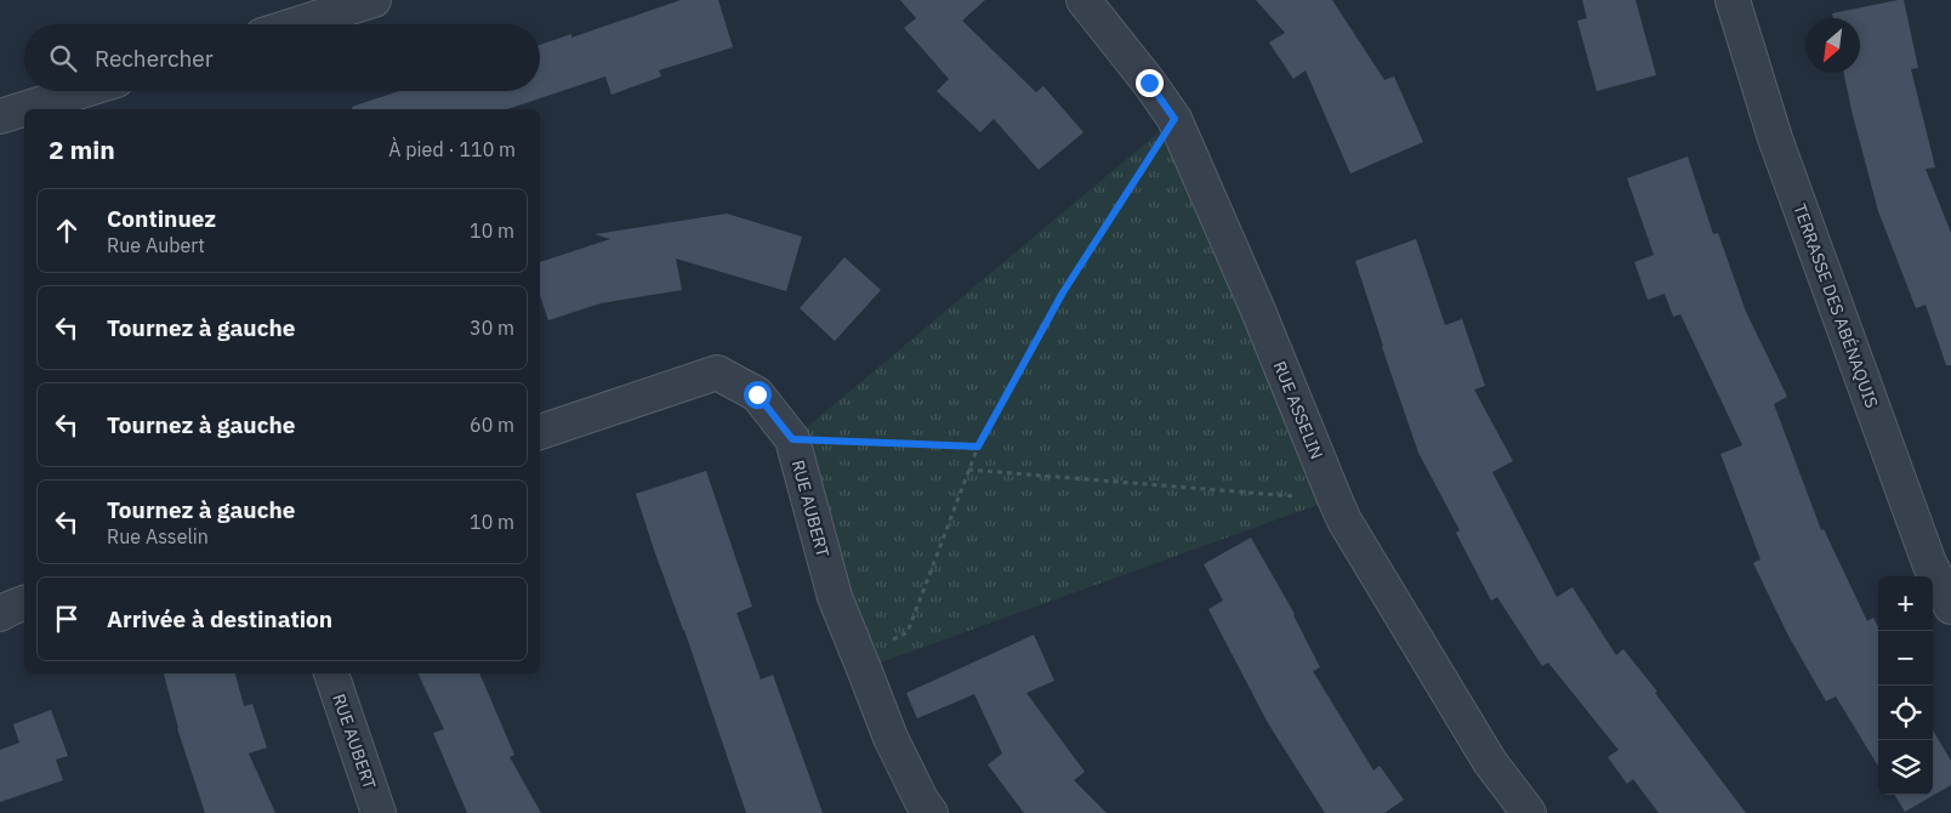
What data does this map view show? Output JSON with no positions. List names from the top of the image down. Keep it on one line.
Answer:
{"streets":{"street":["TERRASSE DES ABÉNAQUIS","RUE ASSELIN","RUE AUBERT"]},"north":"bottom left","page":{"search":"Rechercher","heading":["2 min","À pied · 110 m"],"list":[["Continuez","Rue Aubert","10 m"],["Tournez à gauche","30 m"],["Tournez à gauche","60 m"],["Tournez à gauche","Rue Asselin","10 m"],"Arrivée à destination"],"map_buttons":["+","−"]}}
